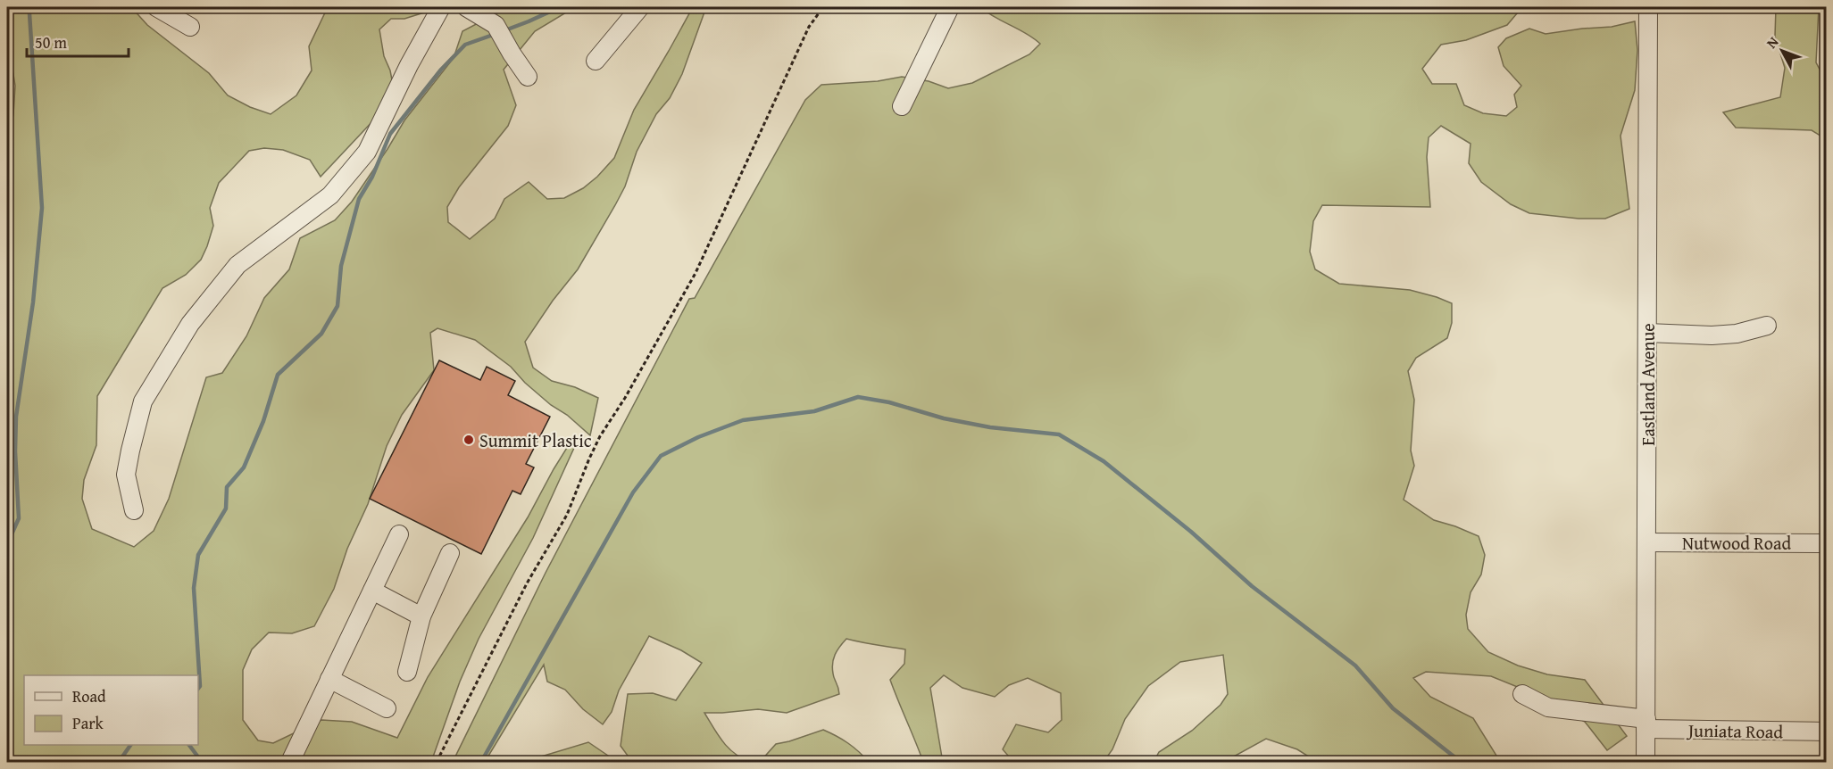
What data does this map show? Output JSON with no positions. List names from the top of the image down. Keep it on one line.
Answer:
{"streets":{"street":["Eastland Avenue","Nutwood Road","Juniata Road"]},"crossings":[["Eastland Avenue","Nutwood Road"],["Eastland Avenue","Juniata Road"]],"places":["Summit Plastic"],"legend":["Road","Park"],"scale_bar":"50 m","north":"top left"}
